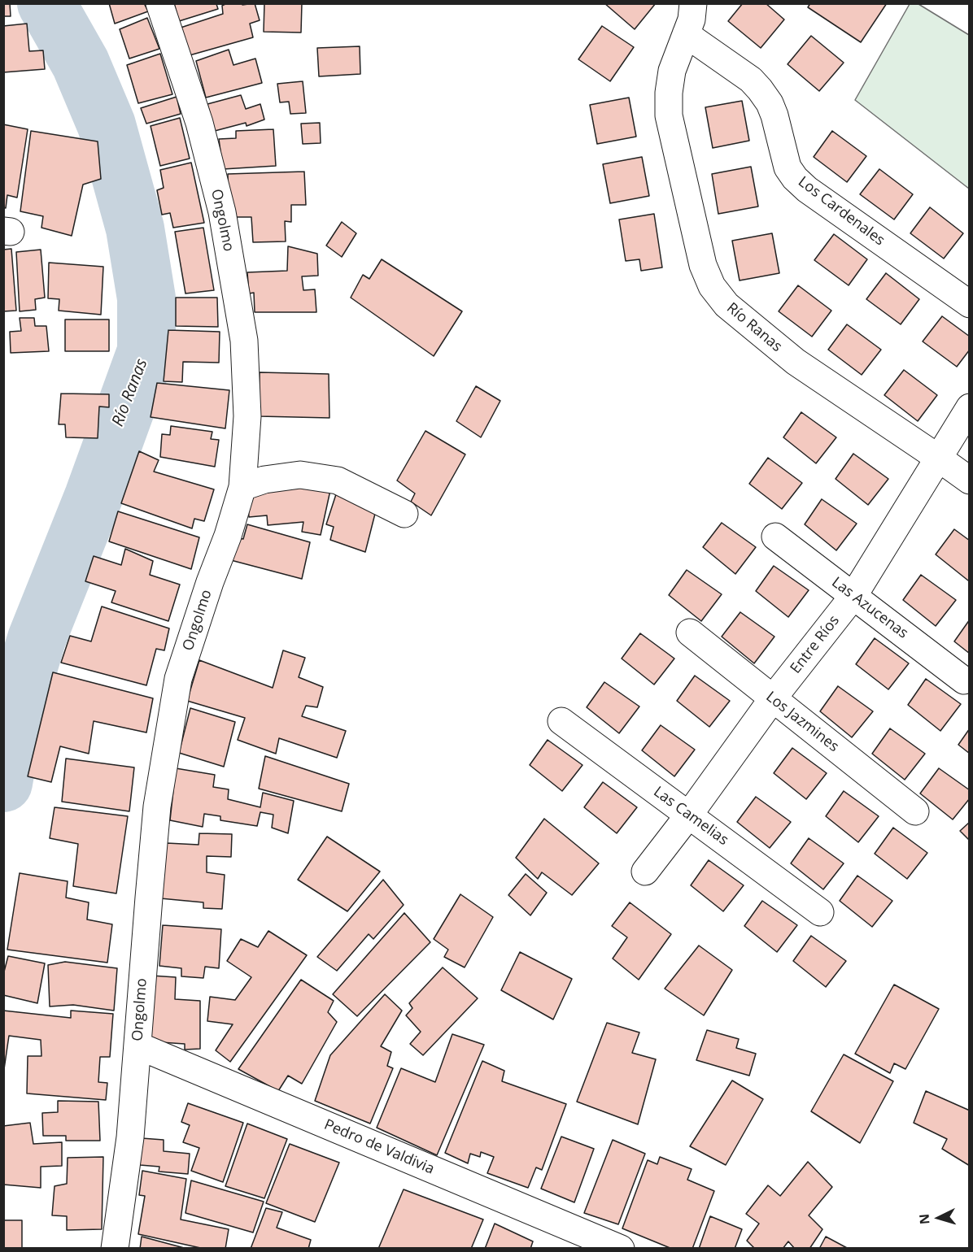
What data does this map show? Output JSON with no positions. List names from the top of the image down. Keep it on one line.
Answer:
{"streets":{"street":["Los Cardenales","Ongolmo","Río Ranas","Las Azucenas","Entre Ríos","Los Jazmines","Las Camelias","Pedro de Valdivia"]},"crossings":[["Los Cardenales","Río Ranas"],["Ongolmo","Pedro de Valdivia"],["Río Ranas","Entre Ríos"],["Las Azucenas","Entre Ríos"],["Entre Ríos","Los Jazmines"],["Entre Ríos","Las Camelias"]],"water":["Río Ranas"],"north":"left"}
